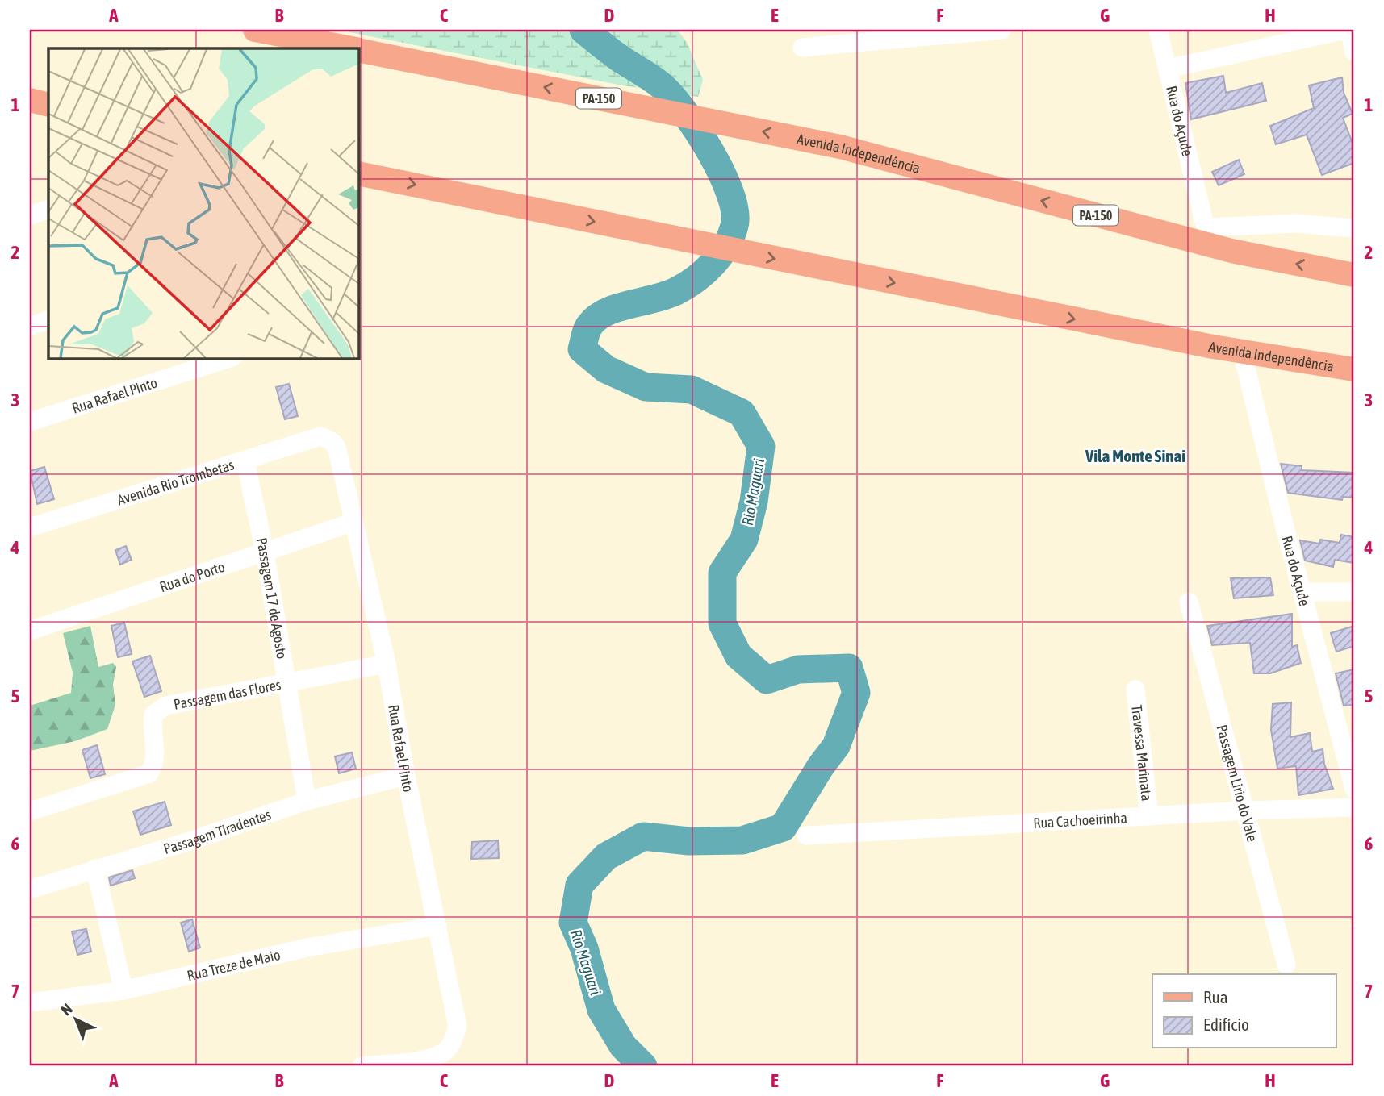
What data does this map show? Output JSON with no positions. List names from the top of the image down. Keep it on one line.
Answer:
{"streets":{"main road":["PA-150","Avenida Independência"],"street":["Rua do Açude","Rua Rafael Pinto","Avenida Rio Trombetas","Rua do Porto","Passagem 17 de Agosto","Passagem das Flores","Travessa Marinata","Passagem Lirio do Vale","Rua Cachoeirinha","Passagem Tiradentes","Rua Treze de Maio"]},"crossings":[["Rua do Açude","Avenida Independência"],["Rua Rafael Pinto","Avenida Rio Trombetas"],["Rua Rafael Pinto","Rua do Porto"],["Rua Rafael Pinto","Passagem das Flores"],["Rua Rafael Pinto","Passagem Tiradentes"],["Rua Rafael Pinto","Rua Treze de Maio"],["Avenida Rio Trombetas","Passagem 17 de Agosto"],["Rua do Porto","Passagem 17 de Agosto"],["Passagem 17 de Agosto","Passagem das Flores"],["Passagem 17 de Agosto","Passagem Tiradentes"],["Travessa Marinata","Rua Cachoeirinha"],["Passagem Lirio do Vale","Rua Cachoeirinha"]],"districts":["Vila Monte Sinai"],"water":["Rio Maguari"],"legend":["Rua","Edifício"],"north":"top left","grid":{"columns":["A","B","C","D","E","F","G","H"],"rows":["1","2","3","4","5","6","7"]}}
